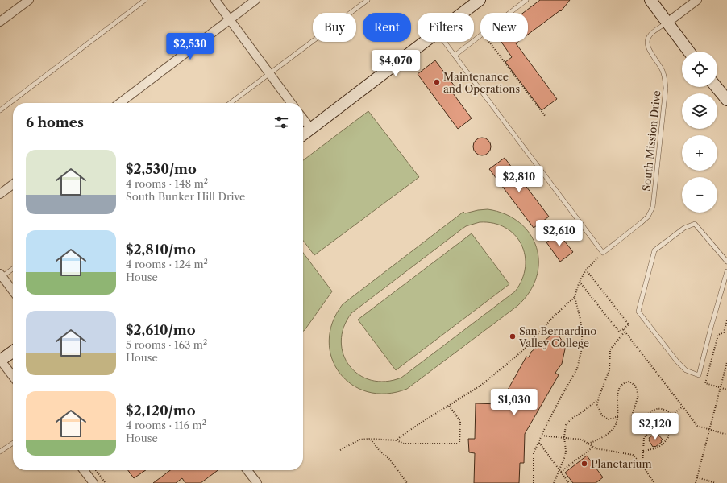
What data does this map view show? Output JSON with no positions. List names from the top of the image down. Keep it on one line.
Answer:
{"streets":{"lane":["South Mission Drive"]},"places":["Maintenance and Operations","San Bernardino Valley College","Planetarium"],"page":{"chip":["Buy","Rent","Filters","New"],"price":["$2,530","$4,070","$2,810","$2,610","$1,030","$2,120"],"map_buttons":["+","−"],"heading":"6 homes","list":[{"name":"$2,530/mo","note":"4 rooms · 148 m² · South Bunker Hill Drive"},{"name":"$2,810/mo","note":"4 rooms · 124 m² · House"},{"name":"$2,610/mo","note":"5 rooms · 163 m² · House"},{"name":"$2,120/mo","note":"4 rooms · 116 m² · House"}]}}
